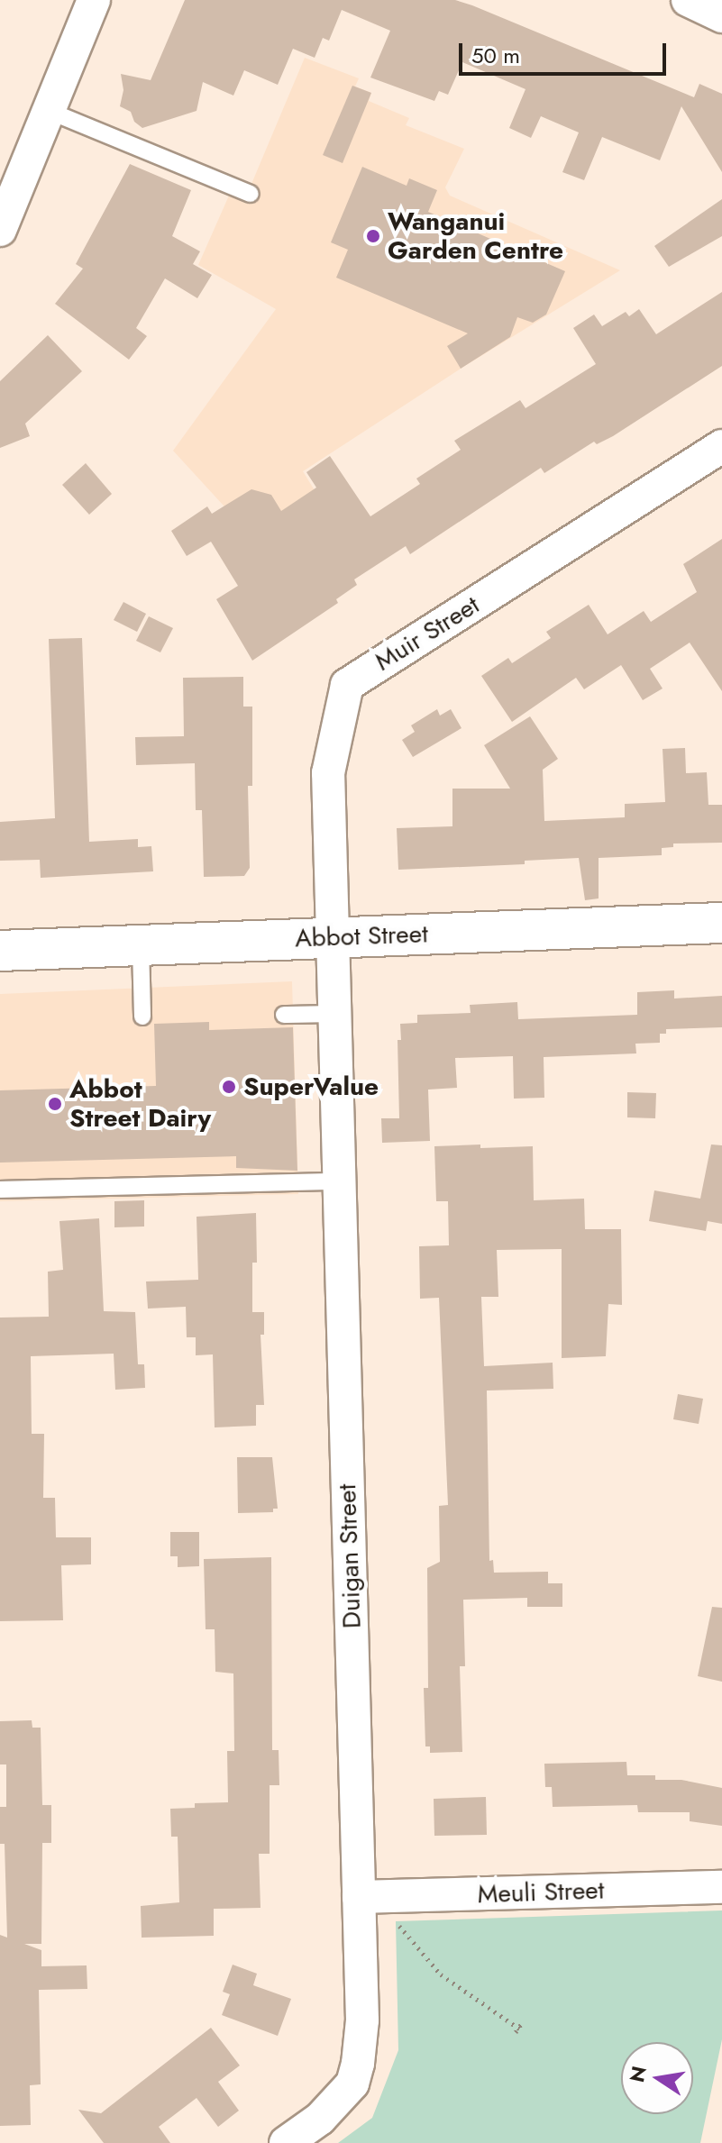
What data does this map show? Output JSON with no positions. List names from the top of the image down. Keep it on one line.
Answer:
{"streets":{"street":["Muir Street","Abbot Street","Duigan Street","Meuli Street"]},"crossings":[["Muir Street","Abbot Street"],["Muir Street","Duigan Street"],["Abbot Street","Duigan Street"],["Duigan Street","Meuli Street"]],"places":["Wanganui Garden Centre","SuperValue","Abbot Street Dairy"],"scale_bar":"50 m","north":"left"}
